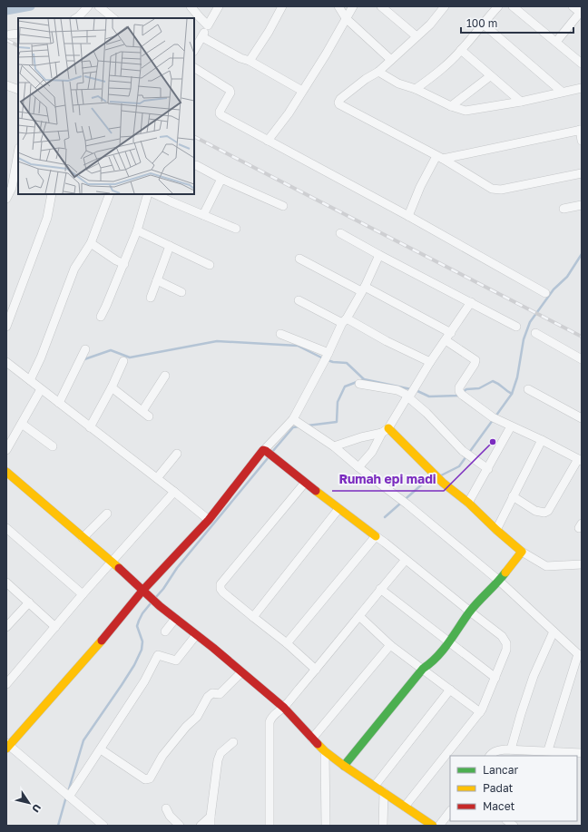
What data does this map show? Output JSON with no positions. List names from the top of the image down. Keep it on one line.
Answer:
{"places":["Rumah epi madi"],"legend":["Lancar","Padat","Macet"],"scale_bar":"100 m","north":"bottom right"}
